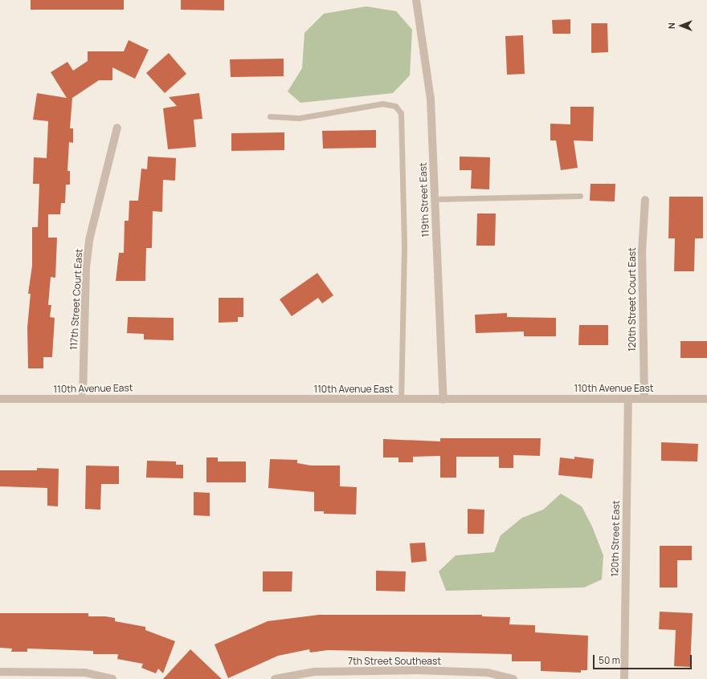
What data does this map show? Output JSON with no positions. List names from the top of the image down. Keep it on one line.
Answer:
{"streets":{"street":["119th Street East","117th Street Court East","120th Street Court East","110th Avenue East","120th Street East","7th Street Southeast"]},"crossings":[["119th Street East","110th Avenue East"],["117th Street Court East","110th Avenue East"],["120th Street Court East","110th Avenue East"],["110th Avenue East","120th Street East"]],"scale_bar":"50 m","north":"left"}
